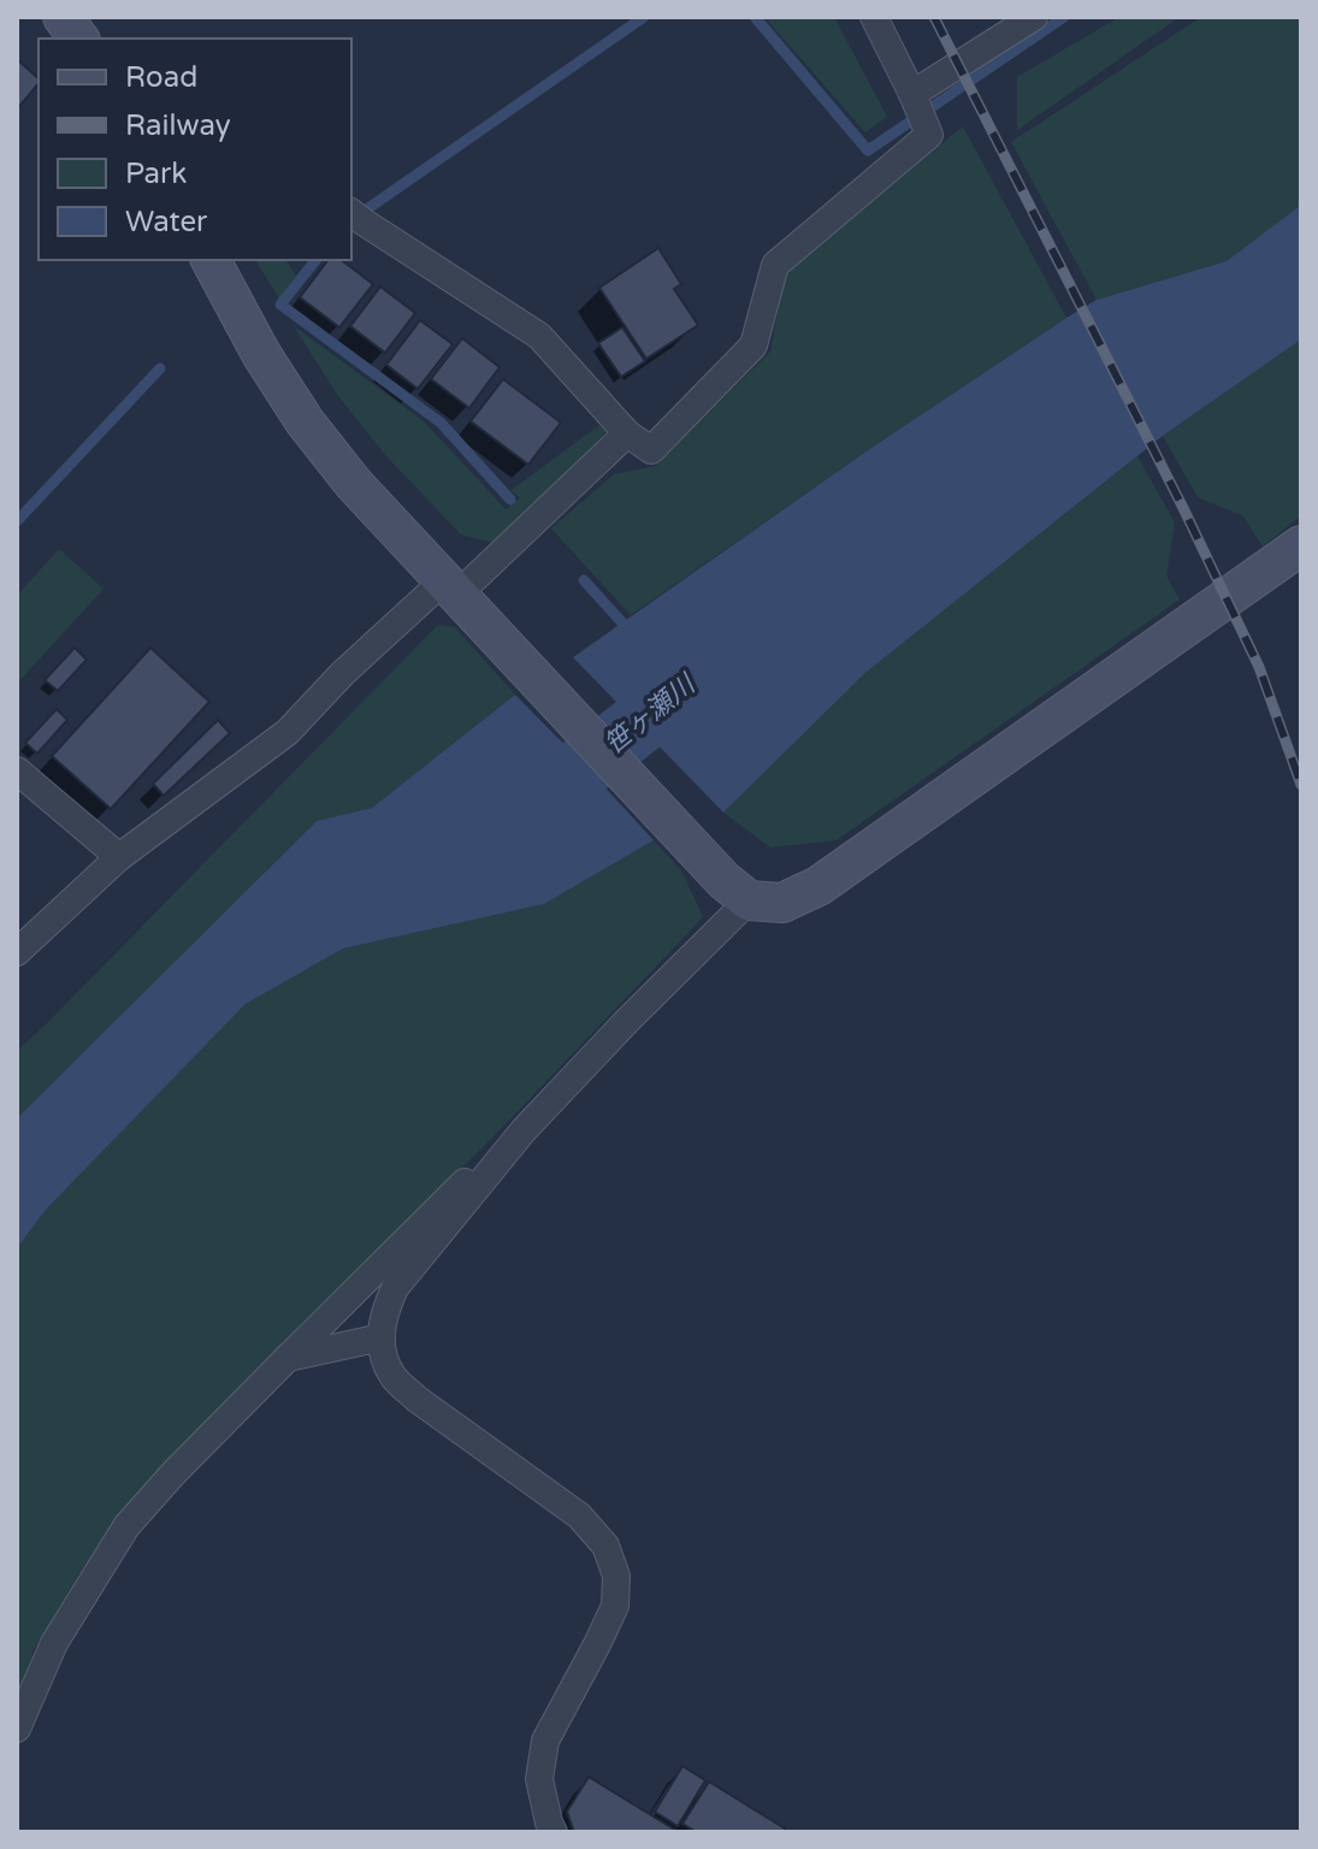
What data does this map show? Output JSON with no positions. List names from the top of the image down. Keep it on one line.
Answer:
{"water":["笹ヶ瀬川"],"legend":["Road","Railway","Park","Water"]}
